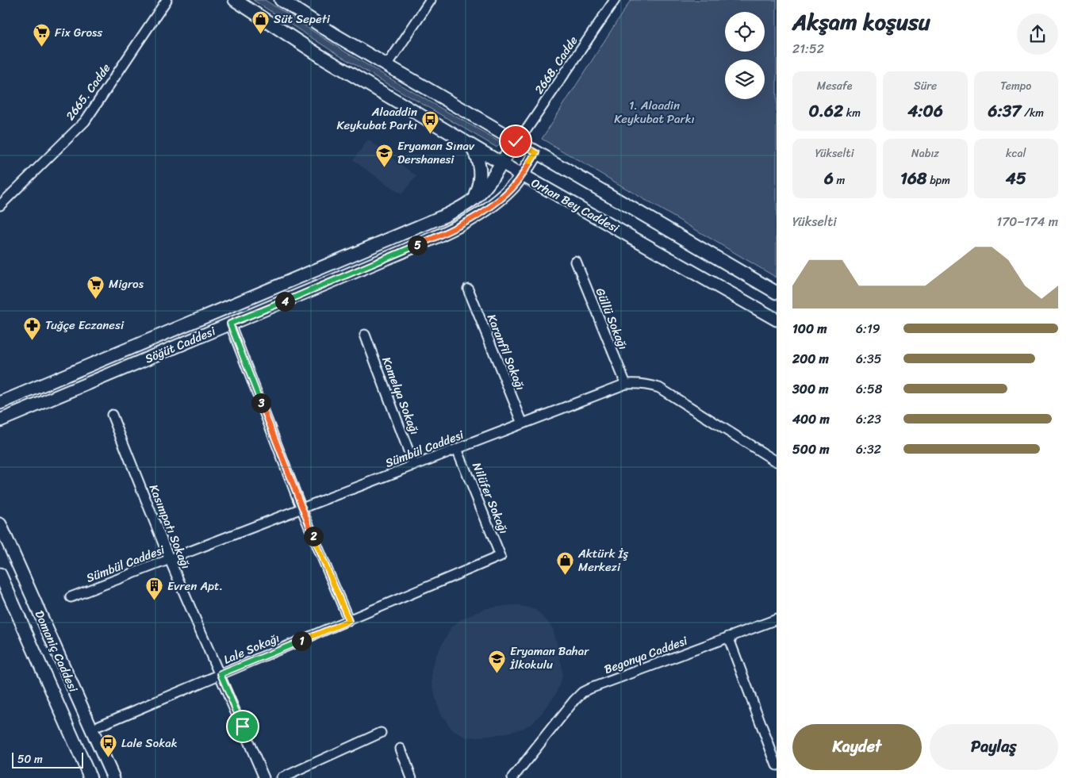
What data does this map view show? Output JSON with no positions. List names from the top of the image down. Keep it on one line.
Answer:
{"streets":{"main road":["Orhan Bey Caddesi","Söğüt Caddesi","Domaniç Caddesi"],"street":["2668. Cadde","2665. Cadde","Güllü Sokağı","Karanfil Sokağı","Kamelya Sokağı","Sümbül Caddesi","Nilüfer Sokağı","Kasımpatı Sokağı","Lale Sokağı","Begonya Caddesi"]},"crossings":[["2668. Cadde","Orhan Bey Caddesi"],["2668. Cadde","Söğüt Caddesi"],["Orhan Bey Caddesi","Söğüt Caddesi"],["Güllü Sokağı","Sümbül Caddesi"],["Karanfil Sokağı","Sümbül Caddesi"],["Kamelya Sokağı","Sümbül Caddesi"],["Sümbül Caddesi","Nilüfer Sokağı"],["Sümbül Caddesi","Kasımpatı Sokağı"],["Nilüfer Sokağı","Lale Sokağı"],["Kasımpatı Sokağı","Lale Sokağı"]],"parks":["1. Alaadin Keykubat Parkı"],"places":{"shop":["Süt Sepeti","Aktürk İş Merkezi"],"supermarket":["Fix Gross","Migros"],"bus stop":["Alaaddin Keykubat Parkı","Lale Sokak"],"school or university":["Eryaman Sınav Dershanesi","Eryaman Bahar İlkokulu"],"pharmacy":["Tuğçe Eczanesi"],"building":["Evren Apt."]},"scale_bar":"50 m","page":{"heading":["Akşam koşusu","21:52"],"stats":[["Mesafe","0.62 km"],["Süre","4:06"],["Tempo","6:37 /km"],["Yükselti","6 m"],["Nabız","168 bpm"],["kcal","45"]],"chart":["Yükselti","170–174 m"],"pins":["5","4","3","2","1"],"list":[{"name":"100 m","note":"6:19"},{"name":"200 m","note":"6:35"},{"name":"300 m","note":"6:58"},{"name":"400 m","note":"6:23"},{"name":"500 m","note":"6:32"}],"buttons":["Kaydet","Paylaş"],"scale":"50 m"}}
